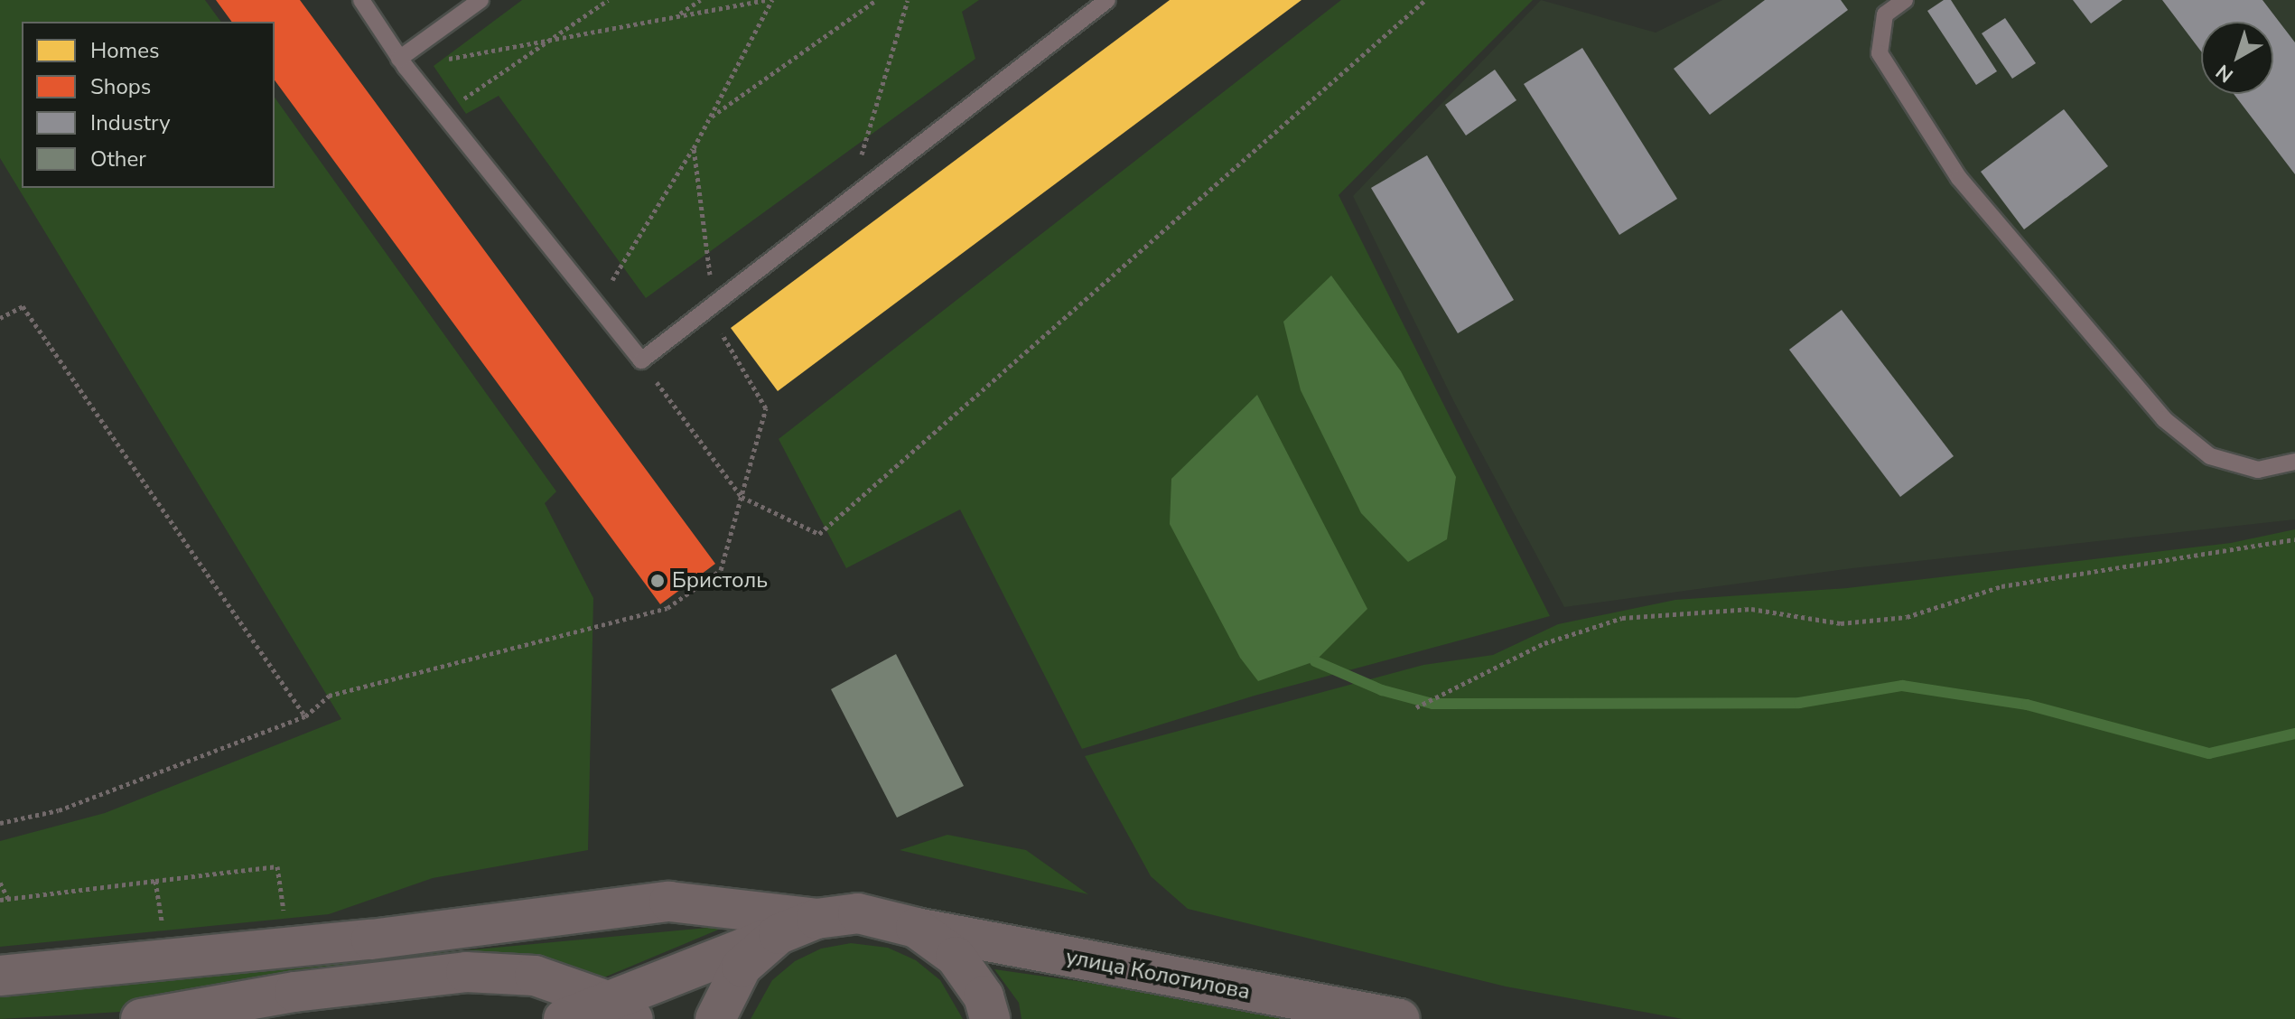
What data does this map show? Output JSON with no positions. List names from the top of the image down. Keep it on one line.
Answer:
{"streets":{"main road":["улица Колотилова"]},"places":["Бристоль"],"legend":["Homes","Shops","Industry","Other"],"north":"bottom left"}
